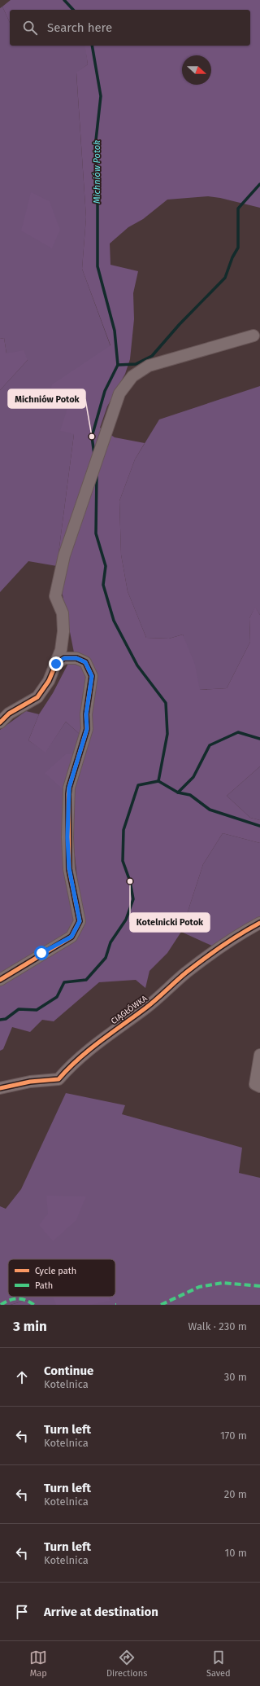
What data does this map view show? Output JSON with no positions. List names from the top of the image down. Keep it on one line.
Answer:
{"streets":{"street":["CIĄGŁÓWKA"]},"water":["Michniów Potok"],"places":["Michniów Potok","Kotelnicki Potok"],"legend":["Cycle path","Path"],"north":"right","page":{"search":"Search here","heading":["3 min","Walk · 230 m"],"list":[["Continue","Kotelnica","30 m"],["Turn left","Kotelnica","170 m"],["Turn left","Kotelnica","20 m"],["Turn left","Kotelnica","10 m"],"Arrive at destination"],"nav":["Map","Directions","Saved"]}}
